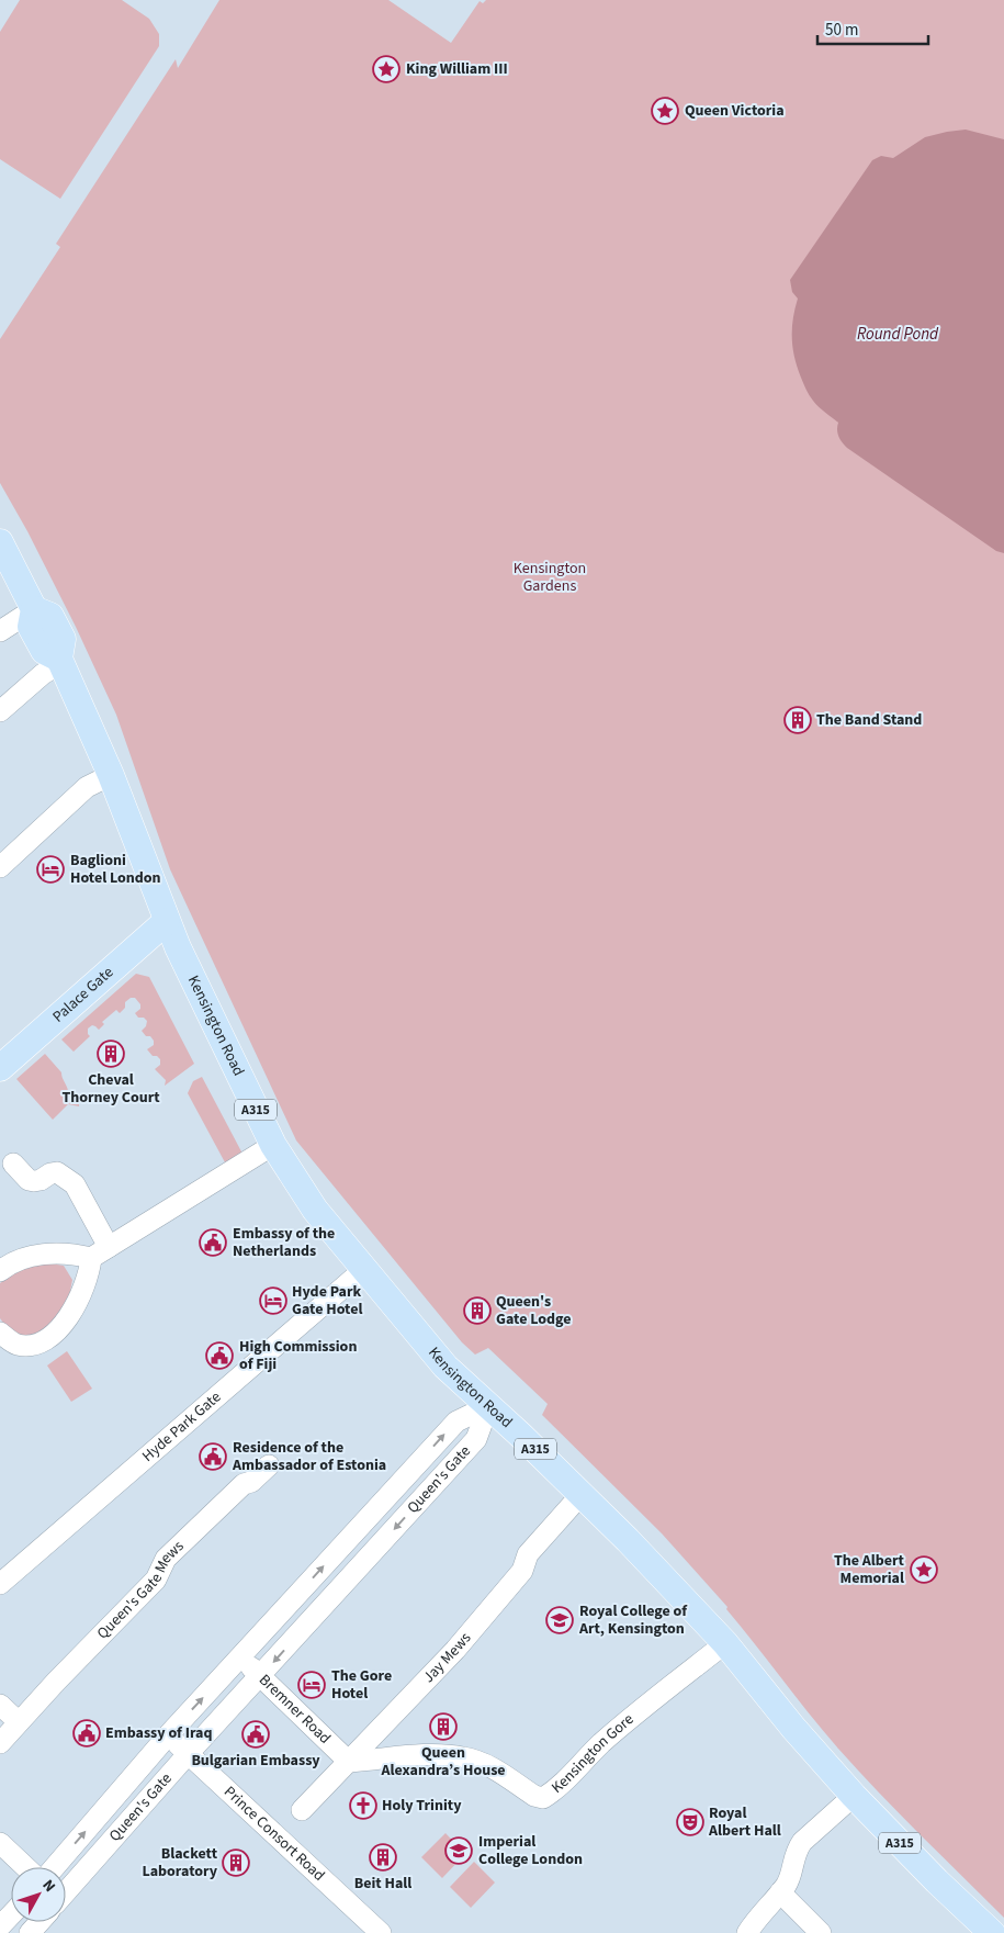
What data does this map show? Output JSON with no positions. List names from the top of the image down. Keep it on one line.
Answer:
{"streets":{"main road":["Palace Gate","Kensington Road","A315"],"street":["Hyde Park Gate","Queen's Gate","Queen's Gate Mews","Jay Mews","Bremner Road","Kensington Gore","Prince Consort Road"]},"crossings":[["Palace Gate","Kensington Road"],["Kensington Road","A315"],["Kensington Road","Hyde Park Gate"],["Kensington Road","Queen's Gate"],["Kensington Road","Jay Mews"],["A315","Jay Mews"],["A315","Kensington Gore"],["Queen's Gate","Bremner Road"],["Queen's Gate","Prince Consort Road"],["Jay Mews","Bremner Road"],["Jay Mews","Kensington Gore"],["Bremner Road","Kensington Gore"]],"water":["Round Pond"],"parks":["Kensington Gardens"],"places":{"place":["King William III","Queen Victoria","The Albert Memorial"],"building":["The Band Stand","Cheval Thorney Court","Queen's Gate Lodge","Queen Alexandra’s House","Beit Hall","Blackett Laboratory"],"hotel":["Baglioni Hotel London","Hyde Park Gate Hotel","The Gore Hotel"],"public building":["Embassy of the Netherlands","High Commission of Fiji","Residence of the Ambassador of Estonia","Embassy of Iraq","Bulgarian Embassy"],"school or university":["Royal College of Art, Kensington","Imperial College London"],"church":["Holy Trinity"],"theatre":["Royal Albert Hall"]},"scale_bar":"50 m","north":"top right"}
